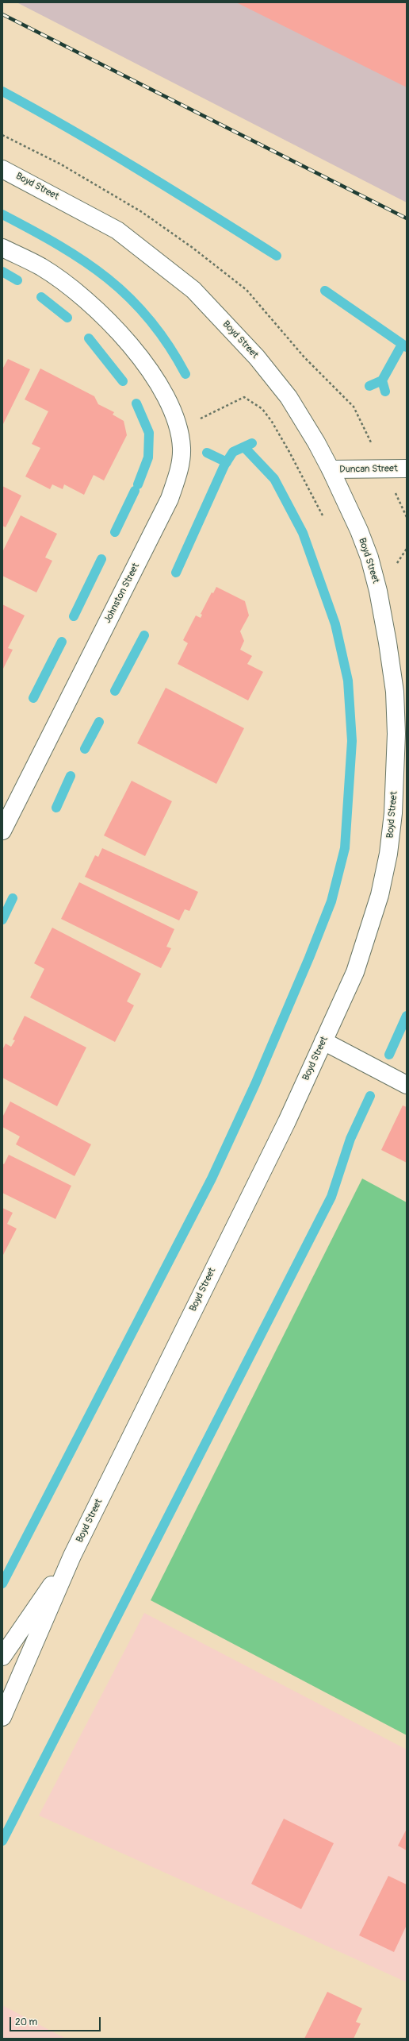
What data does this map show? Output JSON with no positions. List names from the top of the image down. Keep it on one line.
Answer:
{"streets":{"main road":["Boyd Street","Duncan Street","Johnston Street"]},"crossings":[["Boyd Street","Duncan Street"]],"scale_bar":"20 m"}
